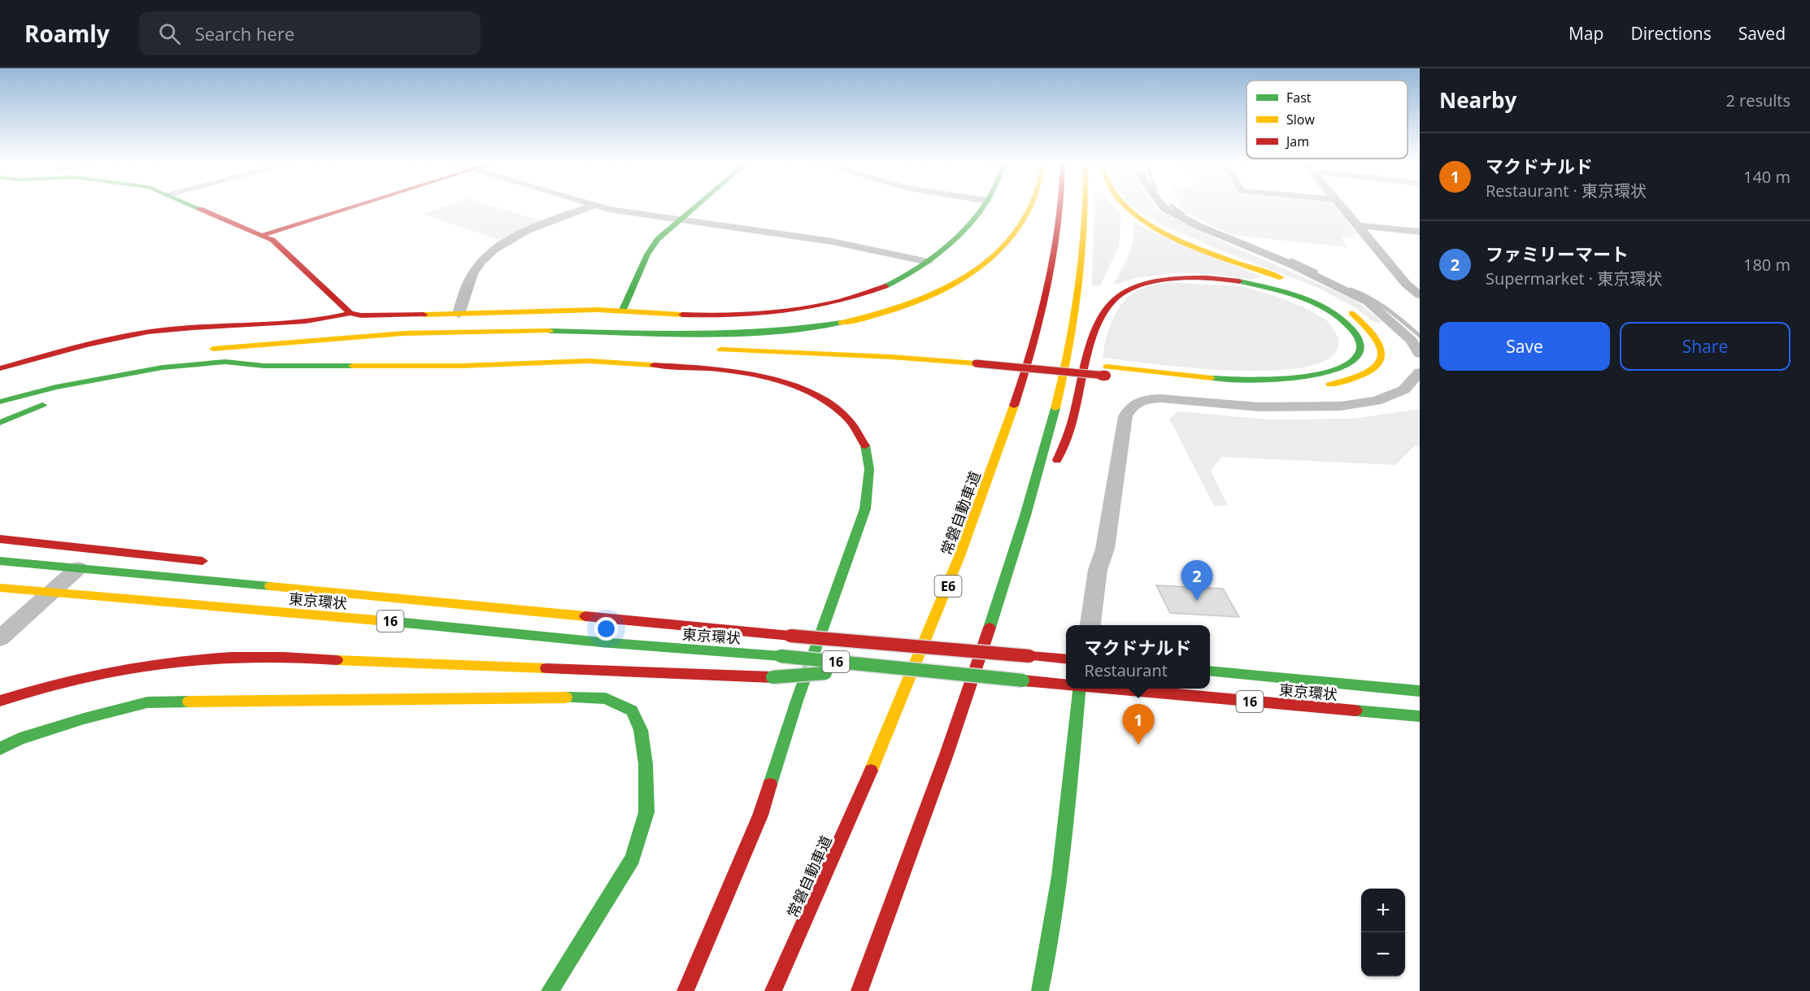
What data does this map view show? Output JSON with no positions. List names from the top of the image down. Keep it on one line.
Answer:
{"streets":{"main road":["常磐自動車道","E6","東京環状","16"]},"legend":["Fast","Slow","Jam"],"page":{"header":"Roamly","search":"Search here","nav":["Map","Directions","Saved"],"heading":["Nearby","2 results"],"list":[{"mark":"1","name":"マクドナルド","note":"Restaurant · 東京環状","value":"140 m"},{"mark":"2","name":"ファミリーマート","note":"Supermarket · 東京環状","value":"180 m"}],"buttons":["Save","Share"],"pins":["2","1"],"popup":["マクドナルド","Restaurant"],"map_buttons":["+","−"]}}
